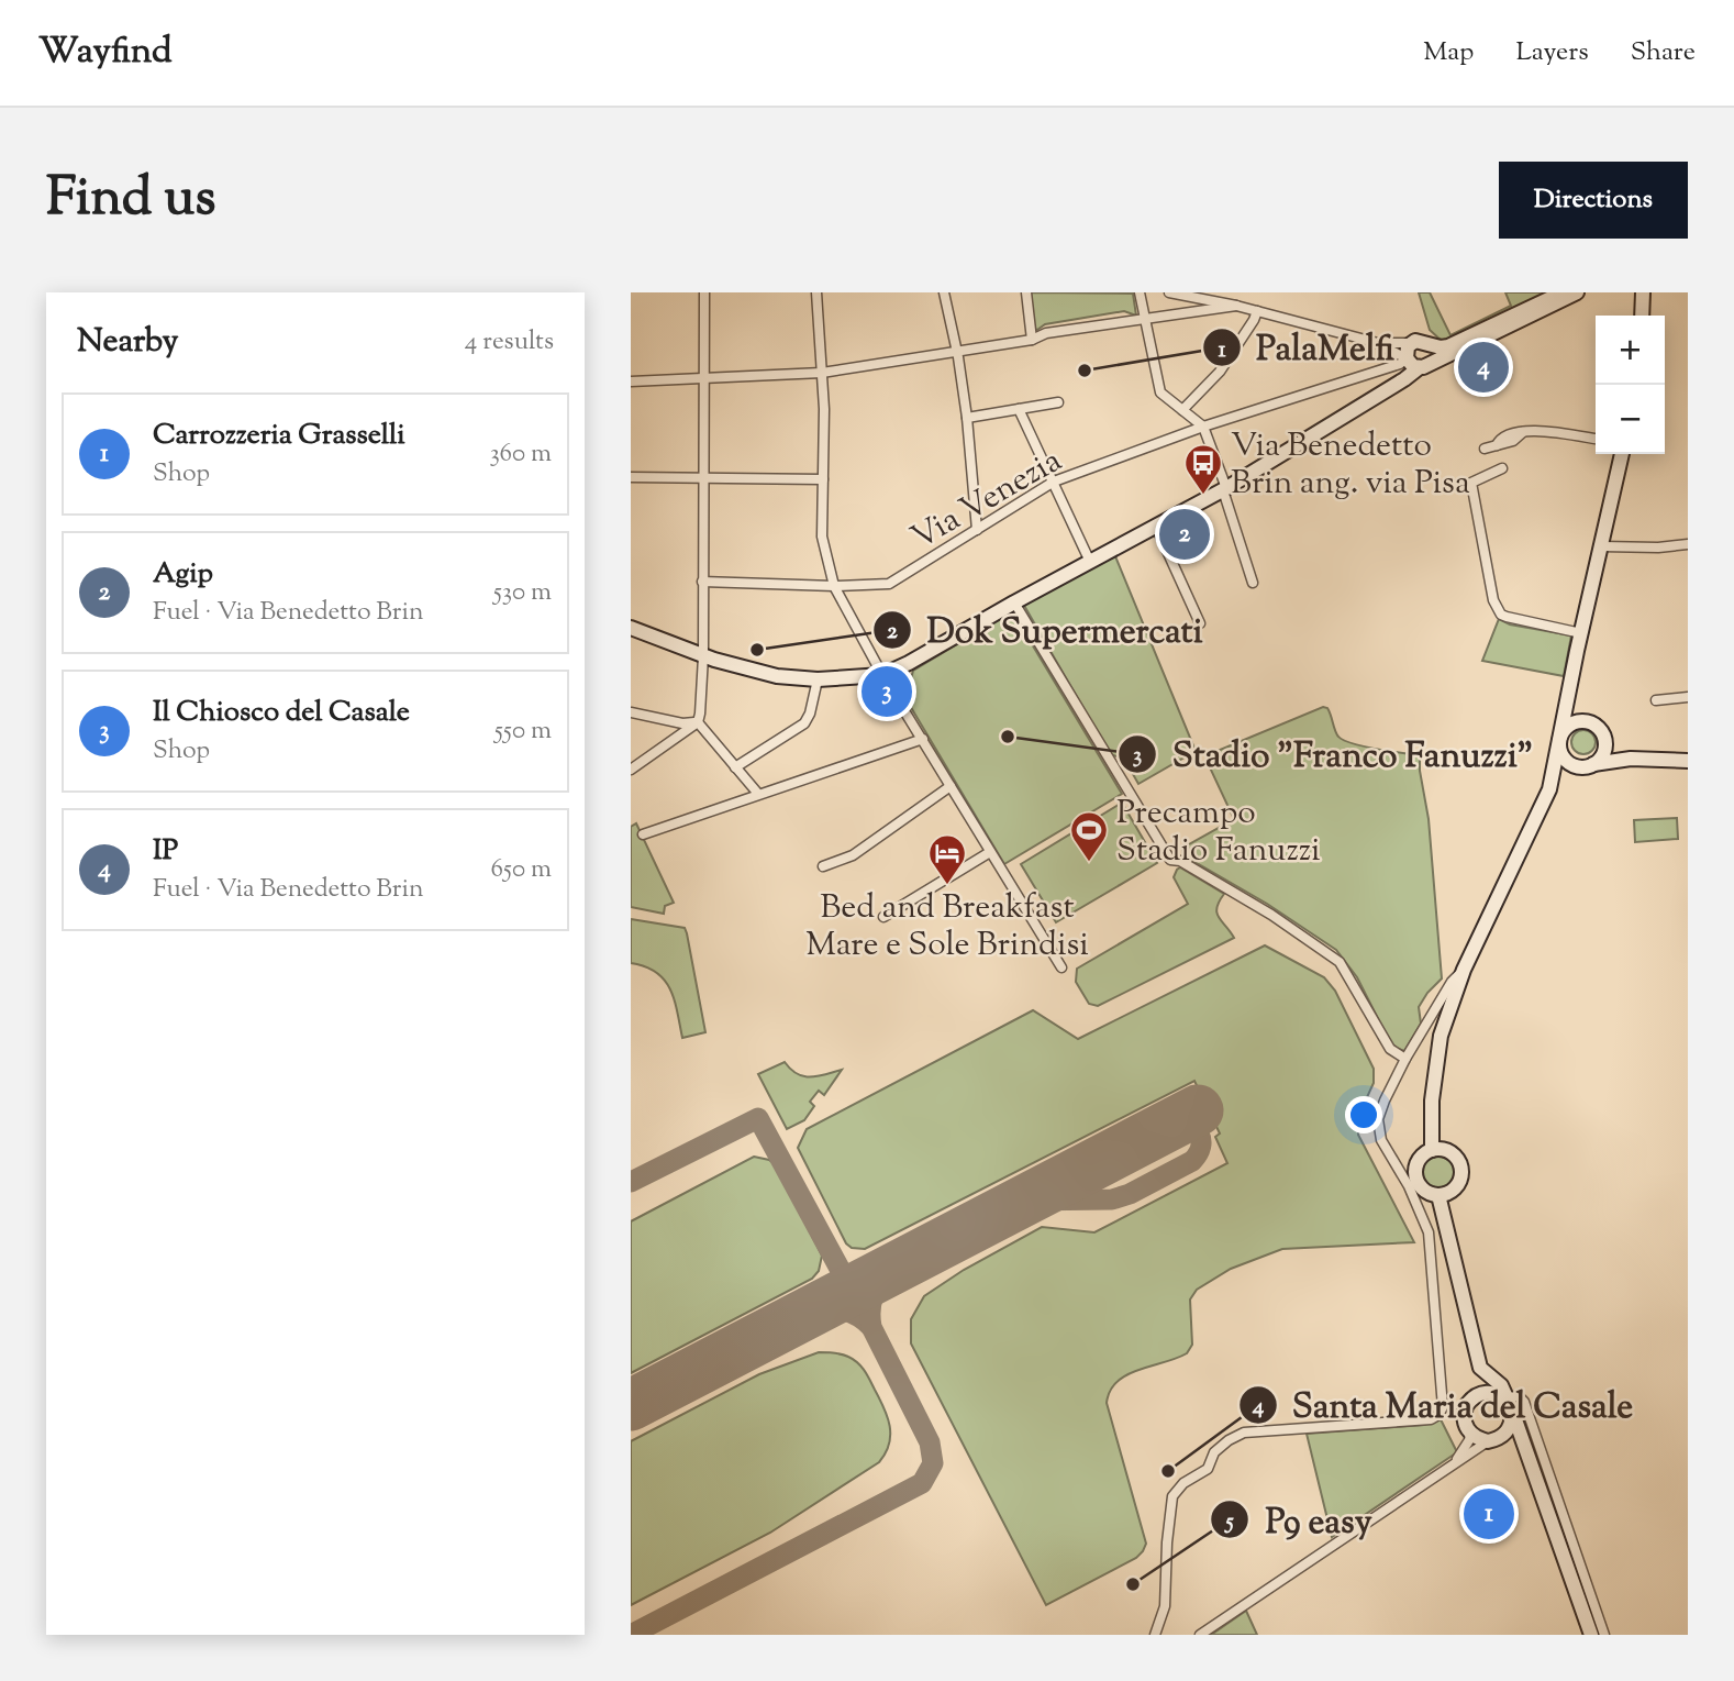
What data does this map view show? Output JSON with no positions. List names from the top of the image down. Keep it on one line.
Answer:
{"streets":{"street":["Via Venezia"]},"places":{"other":["PalaMelfi","Dok Supermercati","Stadio \"Franco Fanuzzi\"","Santa Maria del Casale","P9 easy"],"bus stop":["Via Benedetto Brin ang. via Pisa"],"sports":["Precampo Stadio Fanuzzi"],"hotel":["Bed and Breakfast Mare e Sole Brindisi"]},"page":{"header":"Wayfind","nav":["Map","Layers","Share"],"title":"Find us","buttons":"Directions","heading":["Nearby","4 results"],"map_buttons":["+","−"],"pins":["4","2","3","1"],"list":[{"mark":"1","name":"Carrozzeria Grasselli","note":"Shop","value":"360 m"},{"mark":"2","name":"Agip","note":"Fuel · Via Benedetto Brin","value":"530 m"},{"mark":"3","name":"Il Chiosco del Casale","note":"Shop","value":"550 m"},{"mark":"4","name":"IP","note":"Fuel · Via Benedetto Brin","value":"650 m"}]}}
